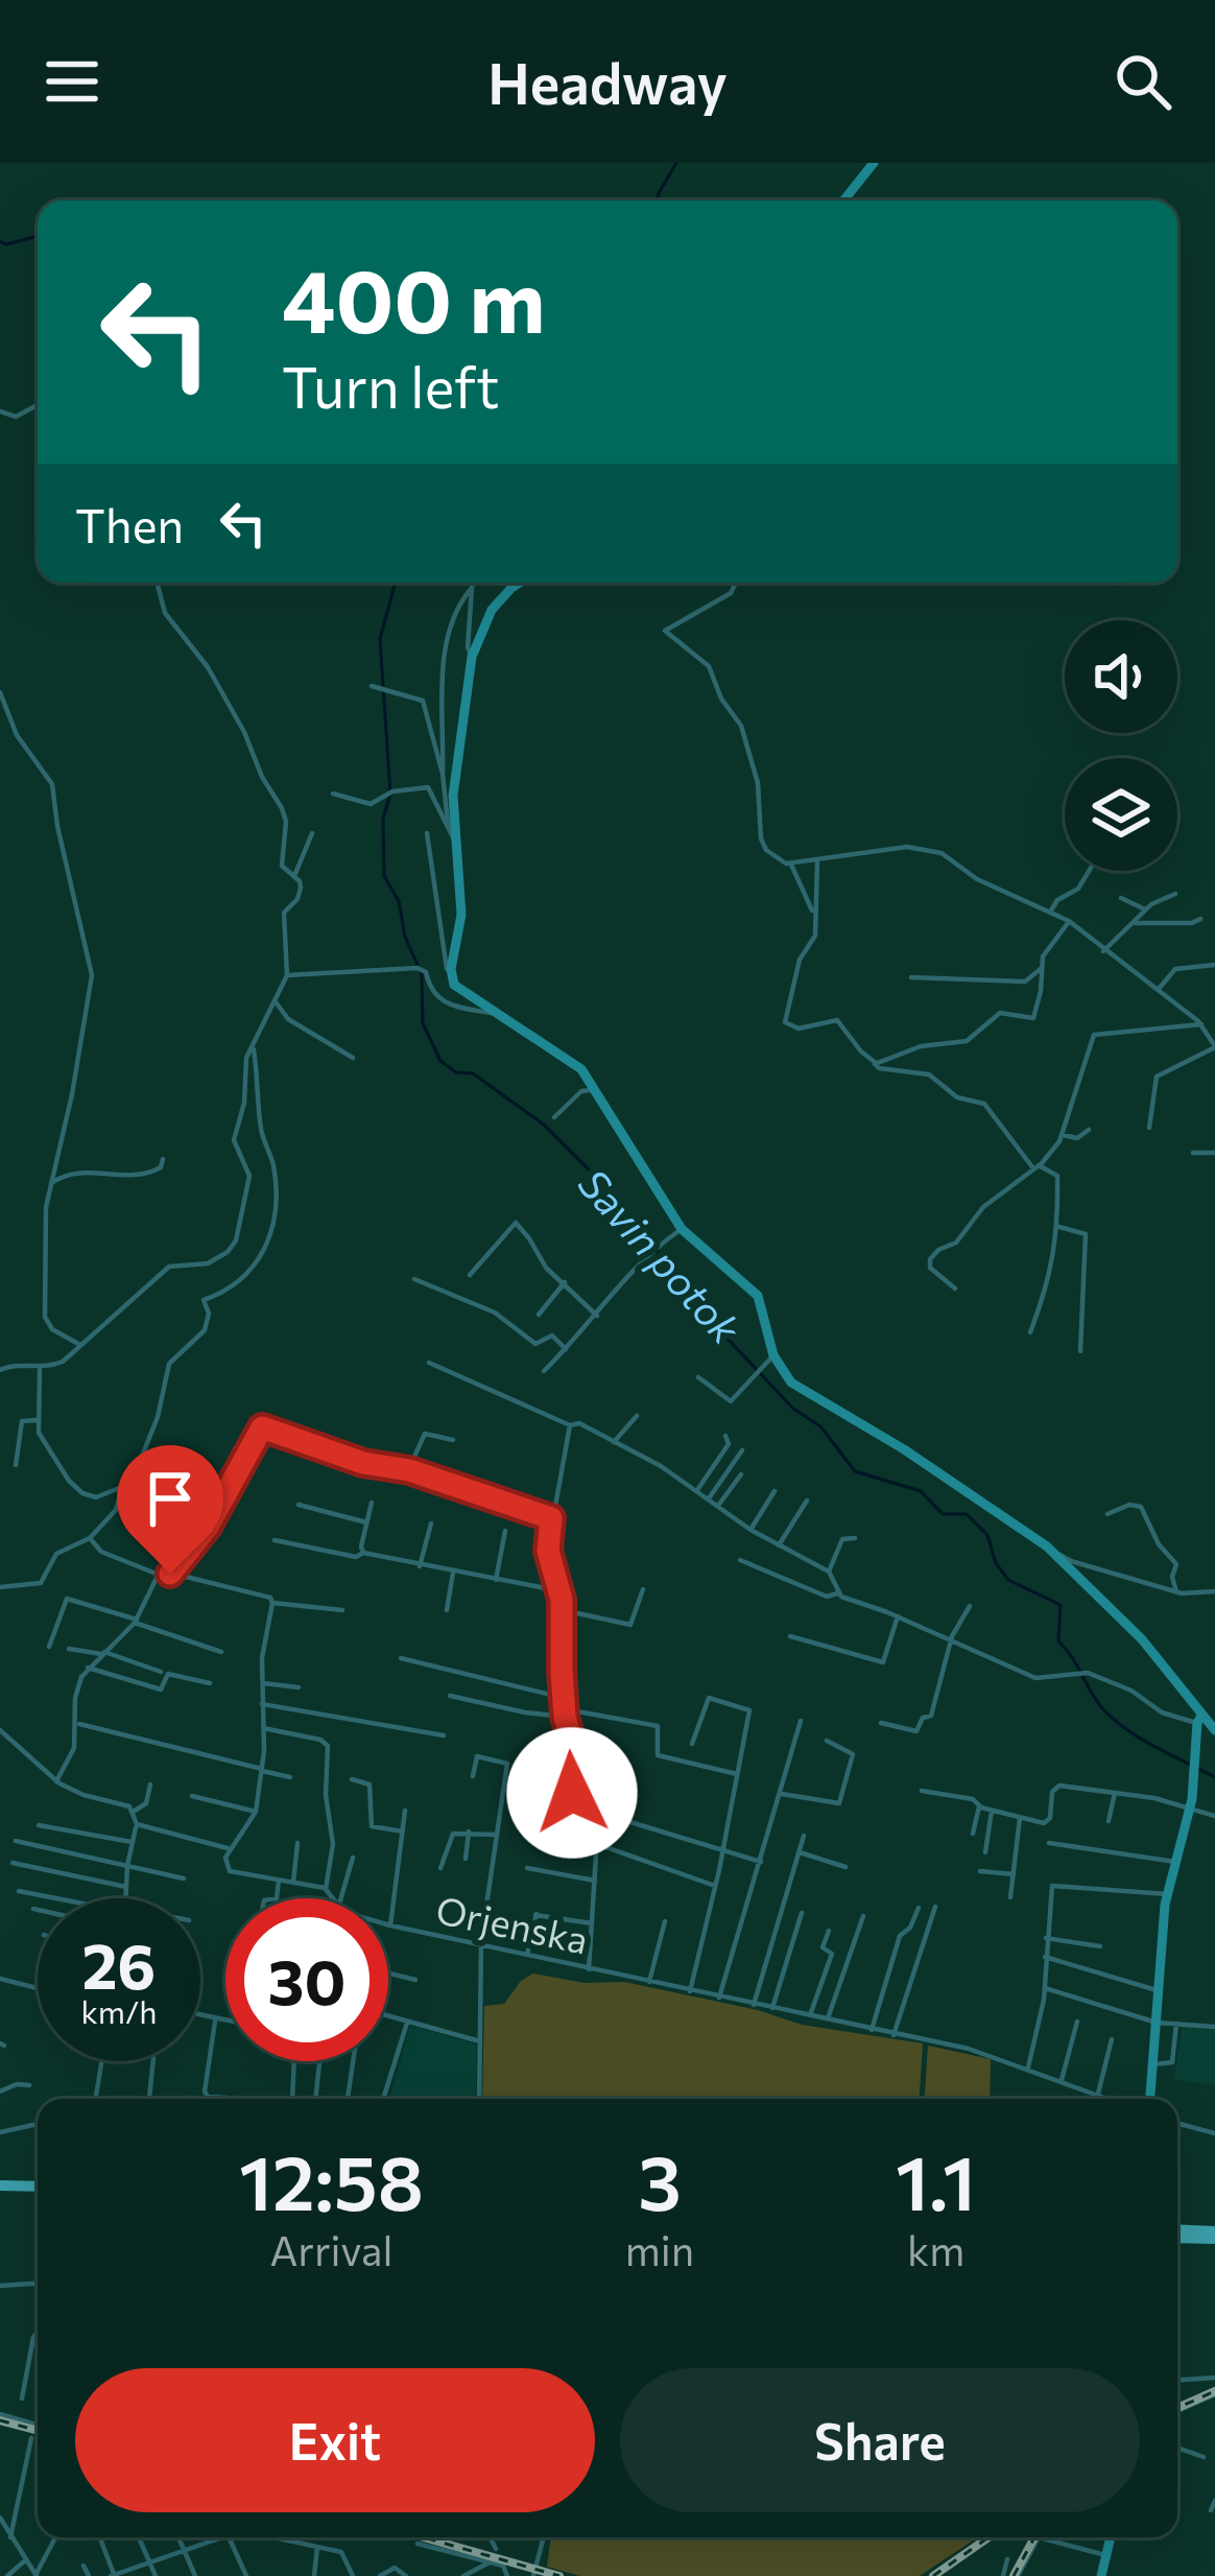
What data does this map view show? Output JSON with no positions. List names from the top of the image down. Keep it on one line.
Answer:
{"streets":{"street":["Orjenska"]},"water":["Savin potok"],"page":{"header":"Headway","turn":["400 m","Turn left"],"then":"Then","speed":"26 km/h","limit":"30","eta":["12:58","Arrival","3","min","1.1","km"],"buttons":["Exit","Share"]}}
